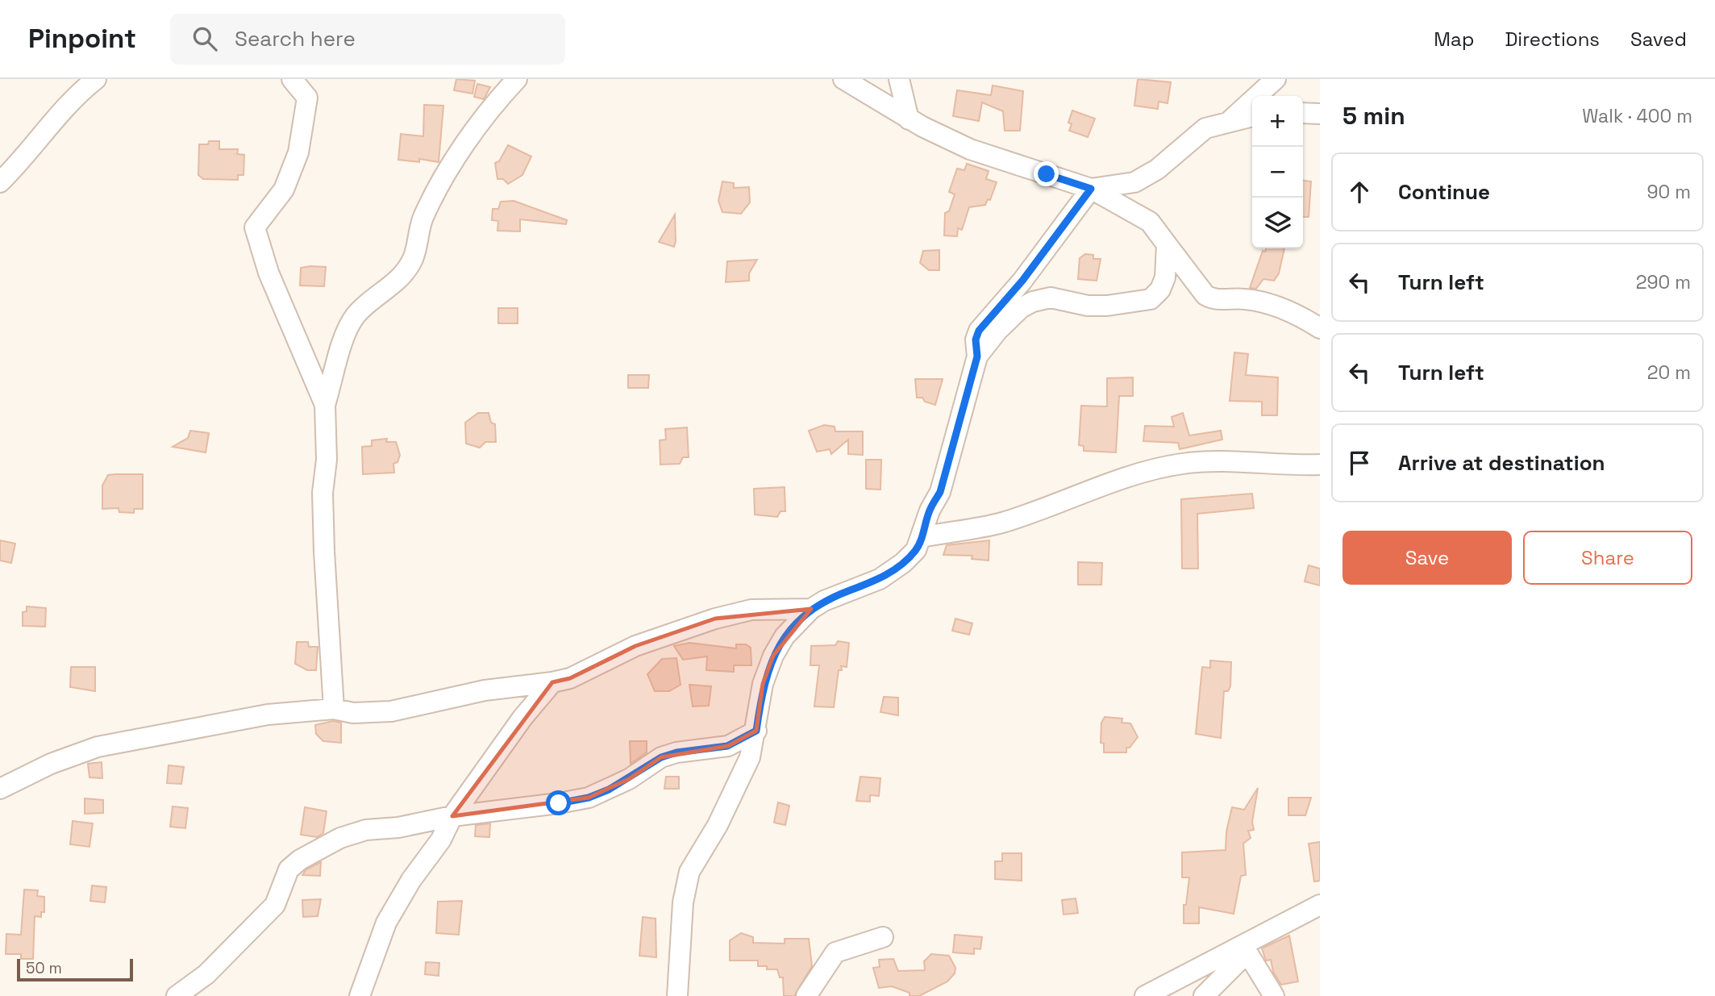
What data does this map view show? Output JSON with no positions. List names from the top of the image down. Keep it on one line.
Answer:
{"scale_bar":"50 m","page":{"header":"Pinpoint","search":"Search here","nav":["Map","Directions","Saved"],"heading":["5 min","Walk · 400 m"],"map_buttons":["+","−"],"list":[["Continue","90 m"],["Turn left","290 m"],["Turn left","20 m"],"Arrive at destination"],"buttons":["Save","Share"],"scale":"50 m"}}
